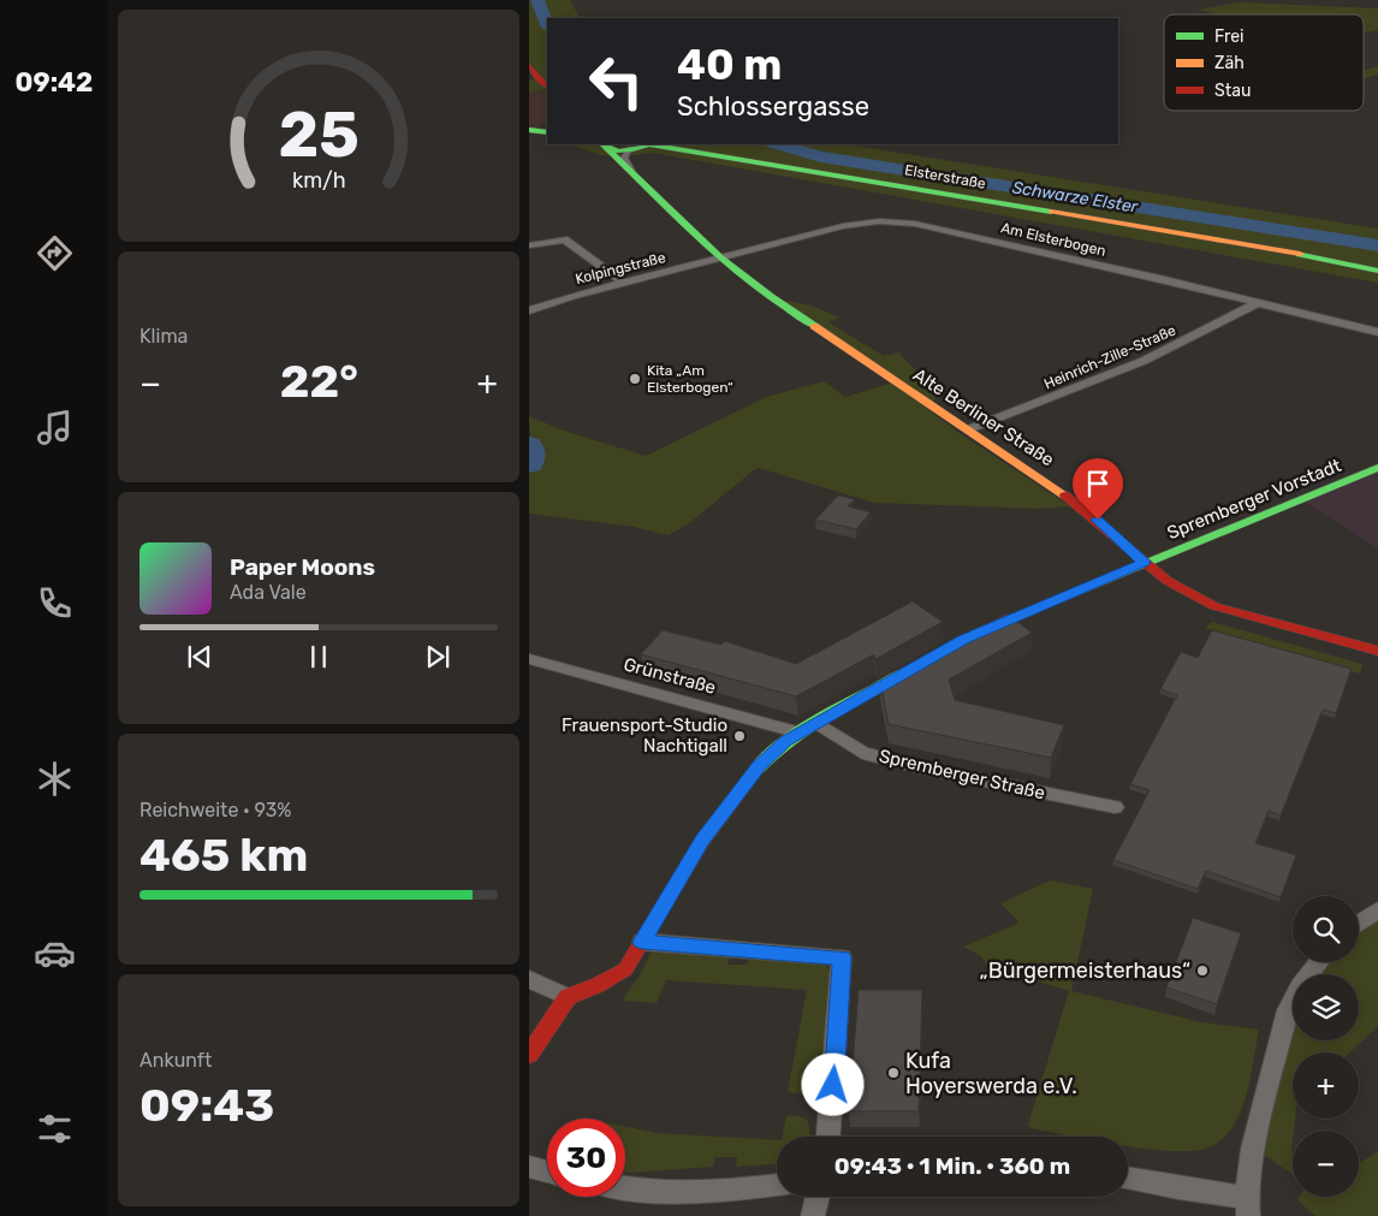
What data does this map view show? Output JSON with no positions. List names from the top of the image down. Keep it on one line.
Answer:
{"streets":{"street":["Elsterstraße","Am Elsterbogen","Kolpingstraße","Heinrich-Zille-Straße","Alte Berliner Straße","Spremberger Vorstadt","Grünstraße","Spremberger Straße"]},"crossings":[["Am Elsterbogen","Kolpingstraße"],["Am Elsterbogen","Heinrich-Zille-Straße"],["Am Elsterbogen","Alte Berliner Straße"],["Kolpingstraße","Alte Berliner Straße"],["Heinrich-Zille-Straße","Alte Berliner Straße"],["Alte Berliner Straße","Spremberger Vorstadt"]],"water":["Schwarze Elster"],"places":["Kita „Am Elsterbogen“","Frauensport-Studio Nachtigall","„Bürgermeisterhaus“","Kufa Hoyerswerda e.V."],"legend":["Frei","Zäh","Stau"],"page":{"tabs":"09:42","turn":["40 m","Schlossergasse"],"tile":["Klima",["Reichweite · 93%","465 km"],["Ankunft","09:43"]],"heat":["−","22°","+"],"song":["Paper Moons","Ada Vale"],"map_buttons":["+","−"],"limit":"30","trip":"09:43 · 1 Min. · 360 m","gauge":["25","km/h"]}}
